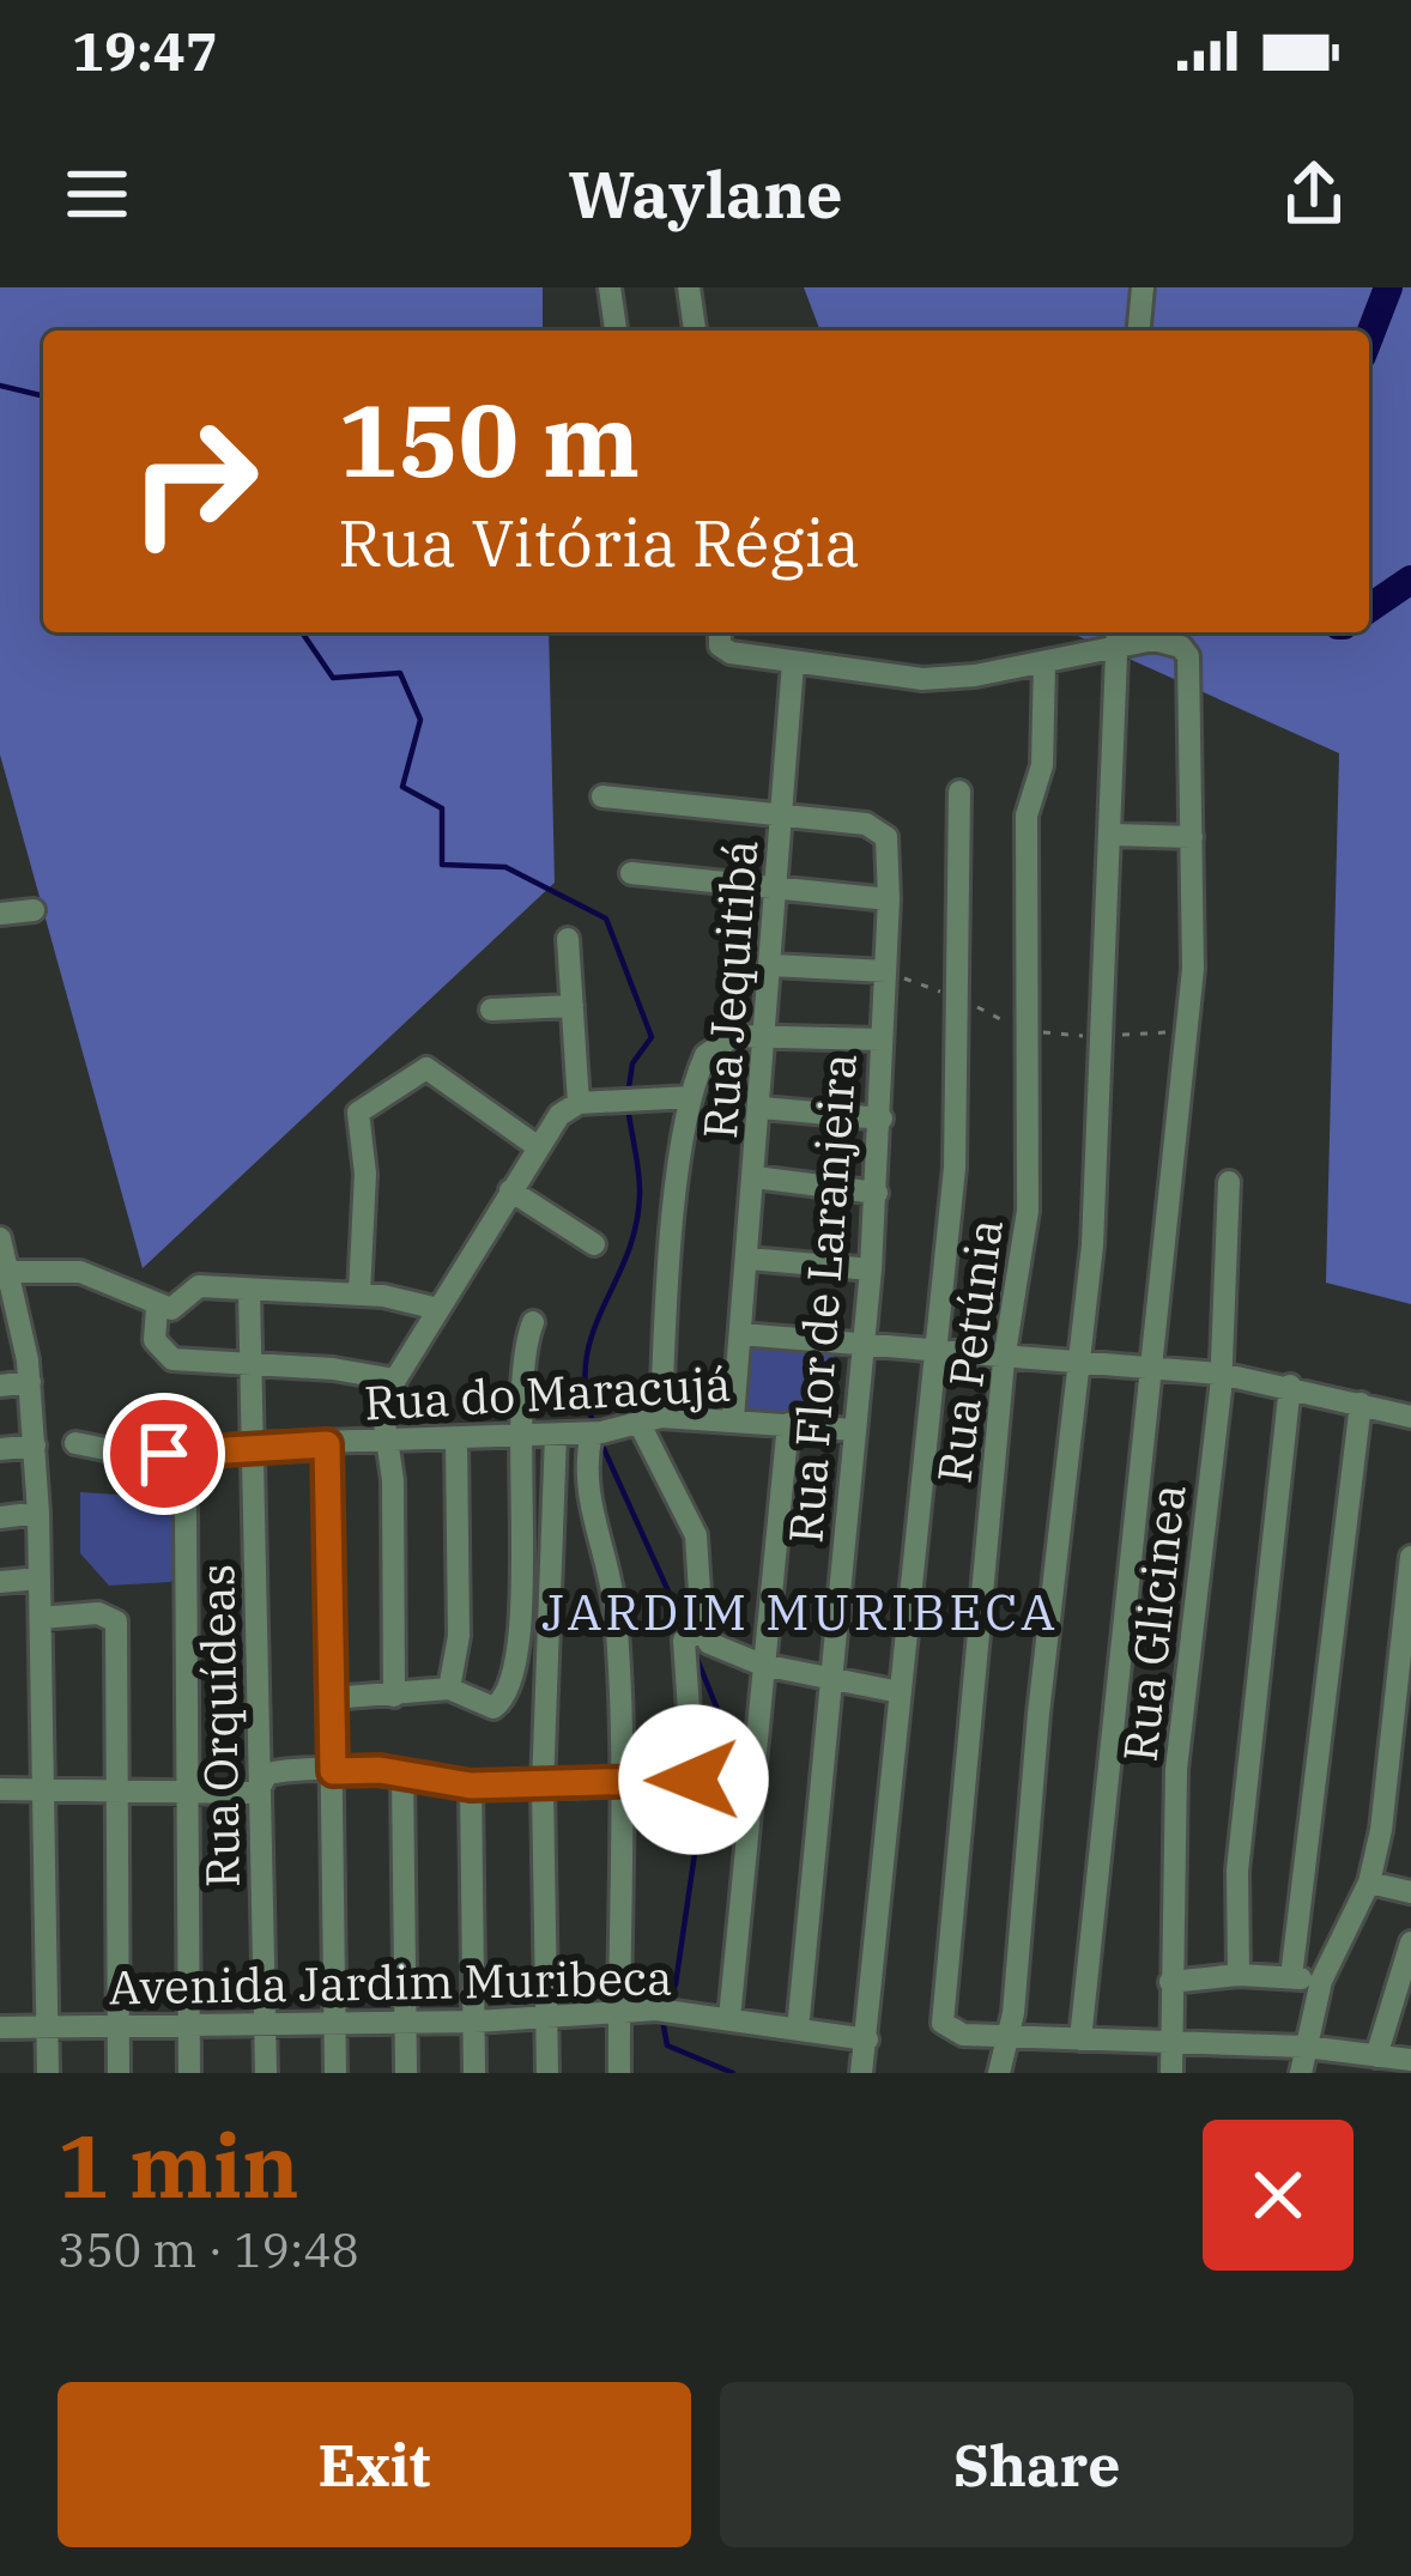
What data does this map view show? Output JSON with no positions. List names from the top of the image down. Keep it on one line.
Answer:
{"streets":{"street":["Rua Jequitibá","Rua Flor de Laranjeira","Rua Petúnia","Rua do Maracujá","Rua Glicinea","Rua Orquídeas","Avenida Jardim Muribeca"]},"crossings":[["Rua Jequitibá","Rua Flor de Laranjeira"],["Rua Jequitibá","Rua do Maracujá"],["Rua Flor de Laranjeira","Rua do Maracujá"],["Rua Flor de Laranjeira","Avenida Jardim Muribeca"],["Rua do Maracujá","Rua Orquídeas"],["Rua Orquídeas","Avenida Jardim Muribeca"]],"districts":["JARDIM MURIBECA"],"page":{"status":"19:47","header":"Waylane","turn":["150 m","Rua Vitória Régia"],"heading":["1 min","350 m · 19:48"],"buttons":["Exit","Share"]}}
